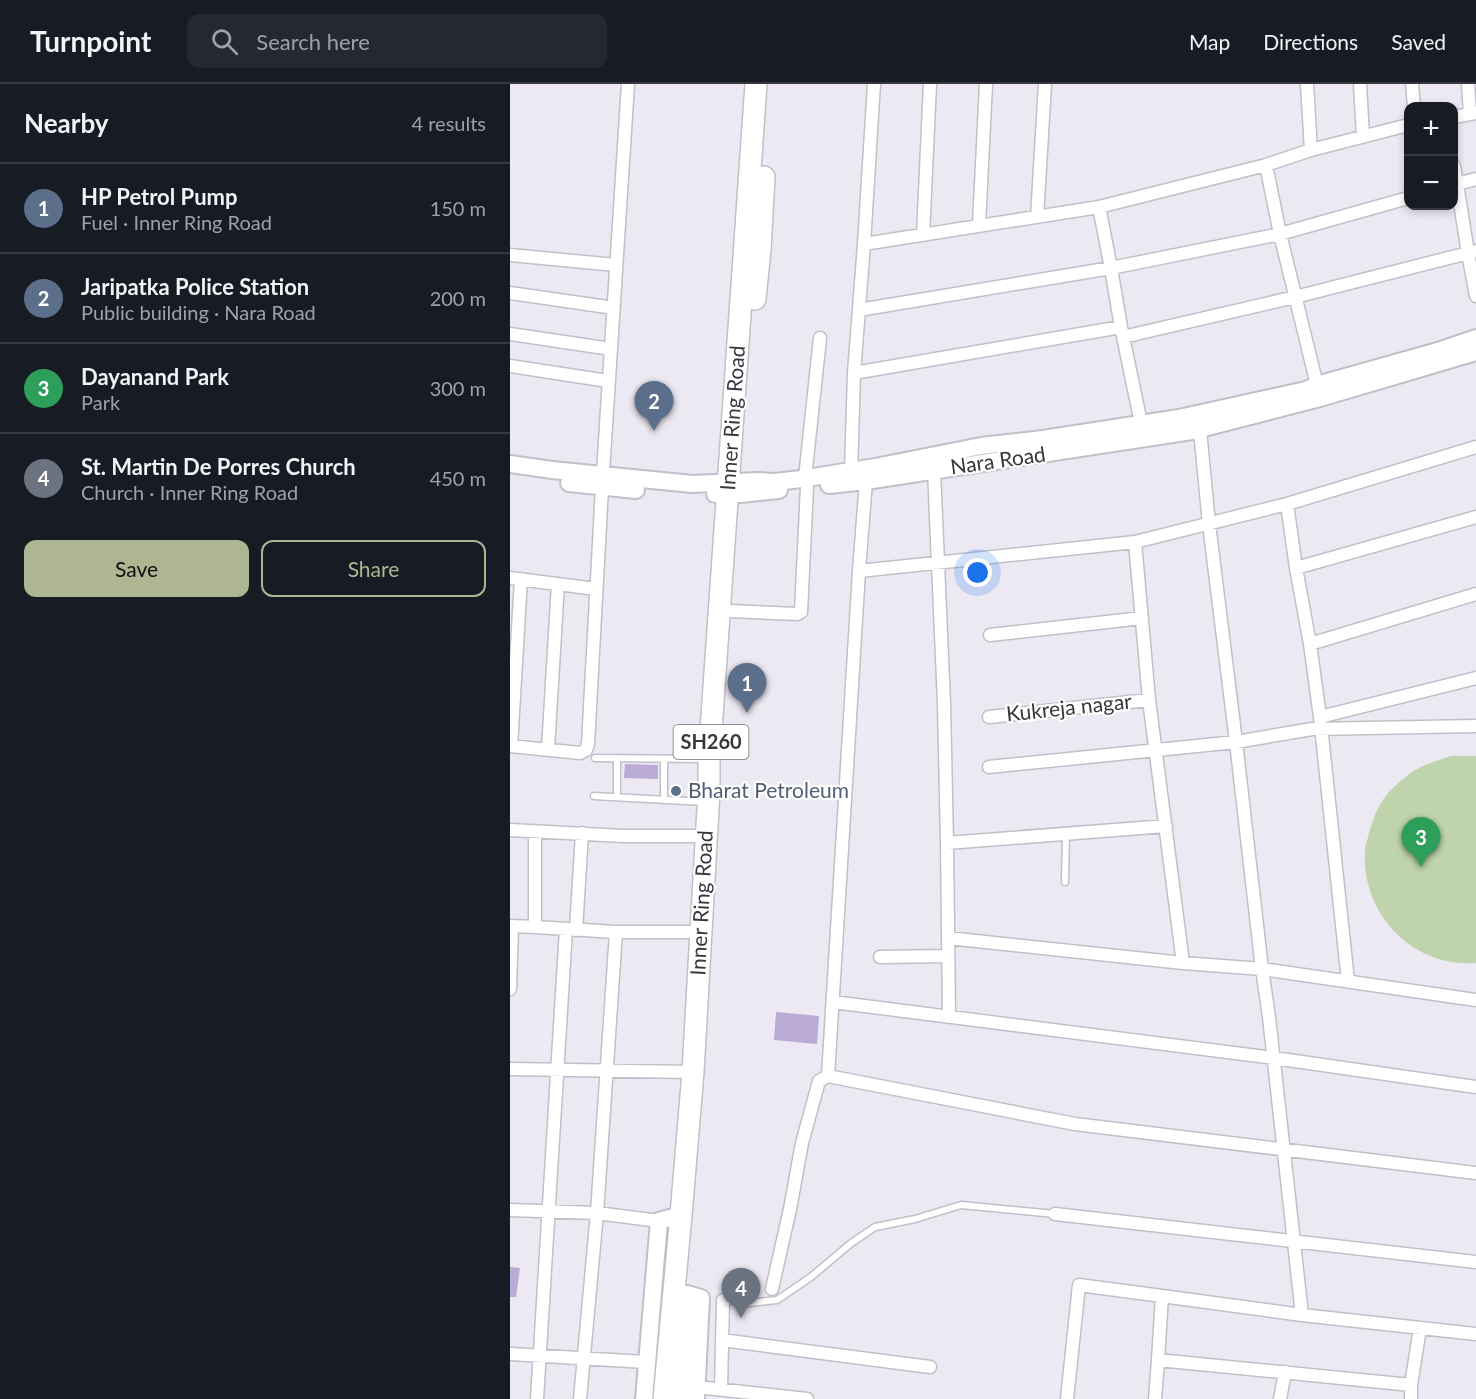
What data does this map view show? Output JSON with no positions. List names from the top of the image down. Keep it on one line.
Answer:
{"streets":{"highway":["Inner Ring Road","SH260"],"main road":["Nara Road"],"street":["Kukreja nagar"]},"crossings":[["Inner Ring Road","Nara Road"]],"places":["Bharat Petroleum"],"page":{"header":"Turnpoint","search":"Search here","nav":["Map","Directions","Saved"],"heading":["Nearby","4 results"],"map_buttons":["+","−"],"list":[{"mark":"1","name":"HP Petrol Pump","note":"Fuel · Inner Ring Road","value":"150 m"},{"mark":"2","name":"Jaripatka Police Station","note":"Public building · Nara Road","value":"200 m"},{"mark":"3","name":"Dayanand Park","note":"Park","value":"300 m"},{"mark":"4","name":"St. Martin De Porres Church","note":"Church · Inner Ring Road","value":"450 m"}],"pins":["2","1","3","4"],"buttons":["Save","Share"]}}
